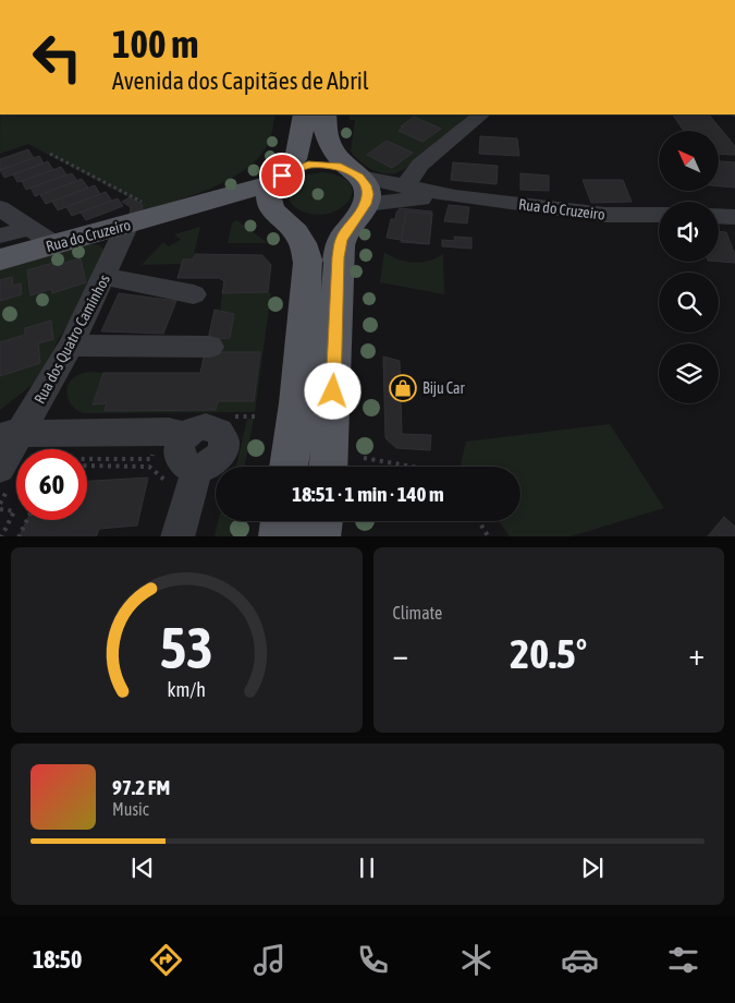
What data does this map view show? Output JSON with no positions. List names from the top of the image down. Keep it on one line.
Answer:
{"streets":{"main road":["Rua do Cruzeiro"],"street":["Rua dos Quatro Caminhos"]},"crossings":[["Rua do Cruzeiro","Rua dos Quatro Caminhos"]],"places":{"shop":["Biju Car"]},"north":"top left","page":{"turn":["100 m","Avenida dos Capitães de Abril"],"limit":"60","trip":"18:51 · 1 min · 140 m","tile":"Climate","heat":["−","20.5°","+"],"song":["97.2 FM","Music"],"tabs":"18:50","gauge":["53","km/h"]}}
